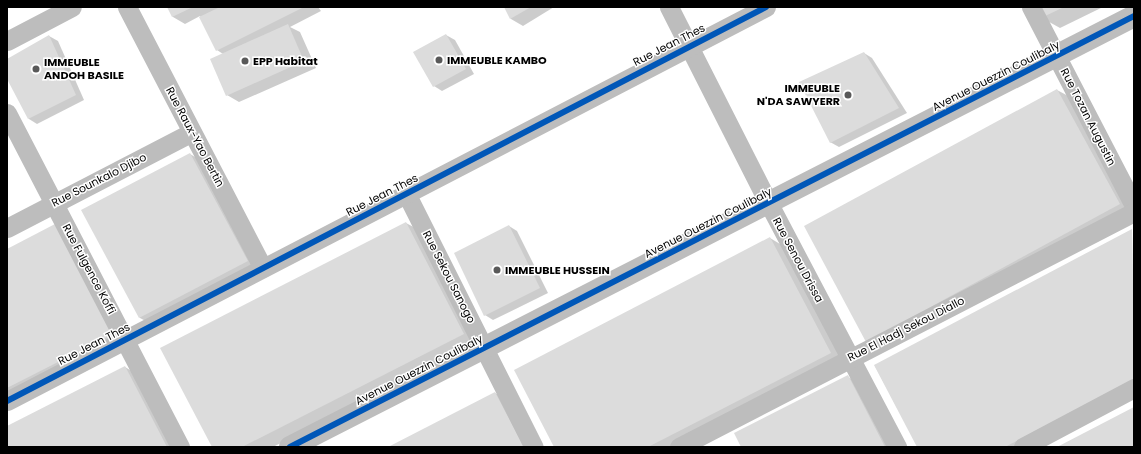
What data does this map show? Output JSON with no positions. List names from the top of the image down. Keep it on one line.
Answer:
{"streets":{"street":["Rue Jean Thes","Avenue Ouezzin Coulibaly","Rue Tozan Augustin","Rue Raux-Yao Bertin","Rue Sounkalo Djibo","Rue Senou Drissa","Rue Fulgence Koffi","Rue Sekou Sanogo","Rue El Hadj Sekou Diallo"]},"crossings":[["Rue Jean Thes","Rue Raux-Yao Bertin"],["Rue Jean Thes","Rue Senou Drissa"],["Rue Jean Thes","Rue Fulgence Koffi"],["Rue Jean Thes","Rue Sekou Sanogo"],["Avenue Ouezzin Coulibaly","Rue Tozan Augustin"],["Avenue Ouezzin Coulibaly","Rue Senou Drissa"],["Avenue Ouezzin Coulibaly","Rue Sekou Sanogo"],["Rue Raux-Yao Bertin","Rue Sounkalo Djibo"],["Rue Sounkalo Djibo","Rue Fulgence Koffi"],["Rue Senou Drissa","Rue El Hadj Sekou Diallo"]],"places":["IMMEUBLE KAMBO","EPP Habitat","IMMEUBLE ANDOH BASILE","IMMEUBLE N'DA SAWYERR","IMMEUBLE HUSSEIN"]}
